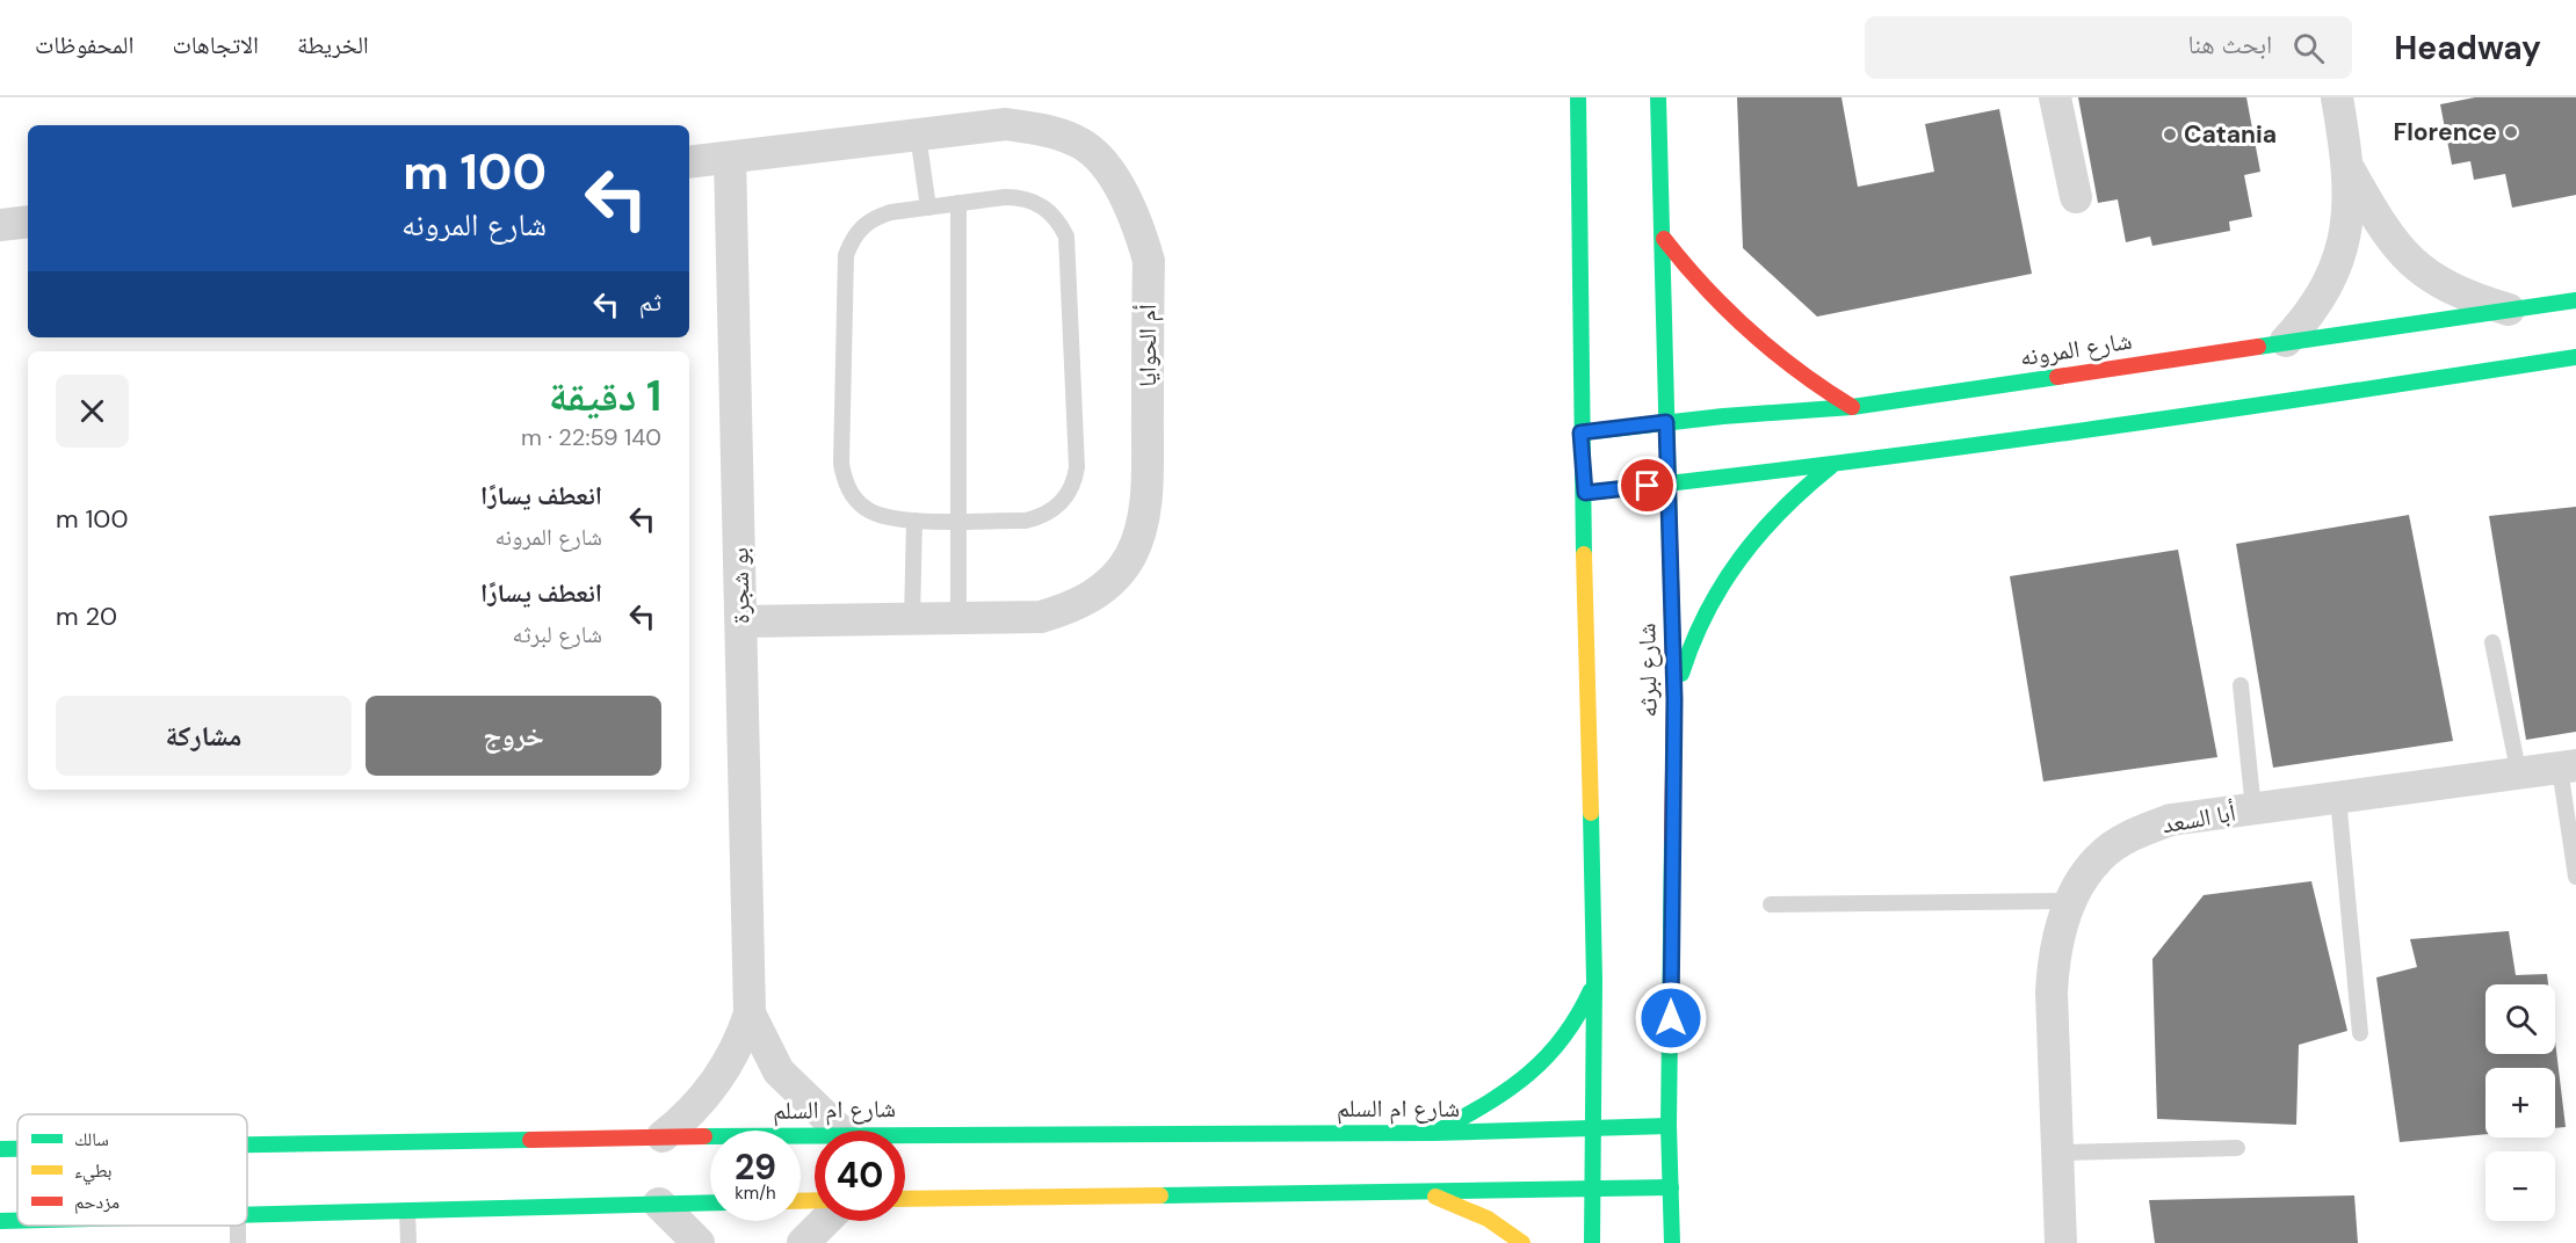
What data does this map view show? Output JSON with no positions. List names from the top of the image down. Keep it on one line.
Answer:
{"streets":{"street":["أم الحوايا","شارع المرونه","بو شجرة","شارع لبرثه","أبا السعد","شارع ام السلم"]},"crossings":[["أم الحوايا","بو شجرة"],["شارع المرونه","شارع لبرثه"],["بو شجرة","شارع ام السلم"],["شارع لبرثه","شارع ام السلم"]],"places":["Florence","Catania"],"legend":["سالك","بطيء","مزدحم"],"page":{"header":"Headway","search":"ابحث هنا","nav":["الخريطة","الاتجاهات","المحفوظات"],"turn":["100 m","شارع المرونه"],"then":"ثم","heading":["1 دقيقة","140 m · 22:59"],"list":[{"name":"انعطف يسارًا","note":"شارع المرونه","value":"100 m"},{"name":"انعطف يسارًا","note":"شارع لبرثه","value":"20 m"}],"buttons":["خروج","مشاركة"],"map_buttons":["+","−"],"speed":"29 km/h","limit":"40"}}
